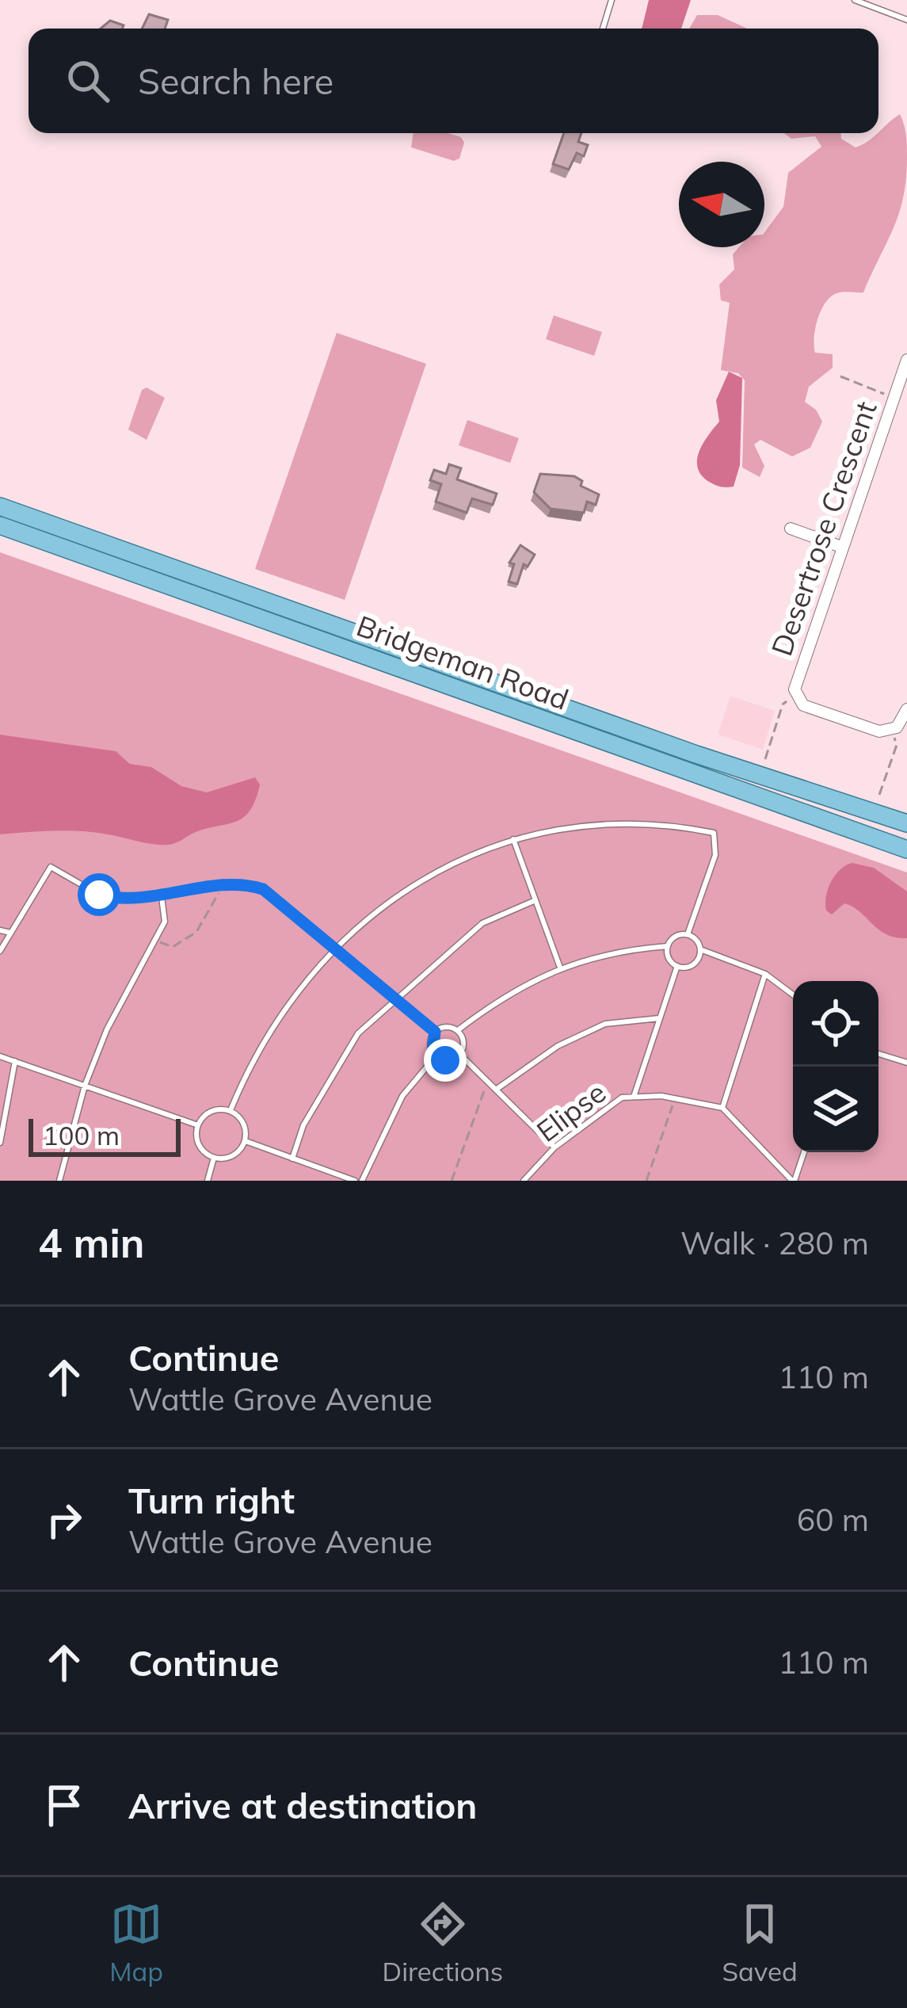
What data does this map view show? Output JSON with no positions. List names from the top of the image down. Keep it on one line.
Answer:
{"streets":{"main road":["Bridgeman Road"],"street":["Desertrose Crescent"],"lane":["Elipse"]},"scale_bar":"100 m","north":"left","page":{"search":"Search here","scale":"100 m","heading":["4 min","Walk · 280 m"],"list":[["Continue","Wattle Grove Avenue","110 m"],["Turn right","Wattle Grove Avenue","60 m"],["Continue","110 m"],"Arrive at destination"],"nav":["Map","Directions","Saved"]}}
